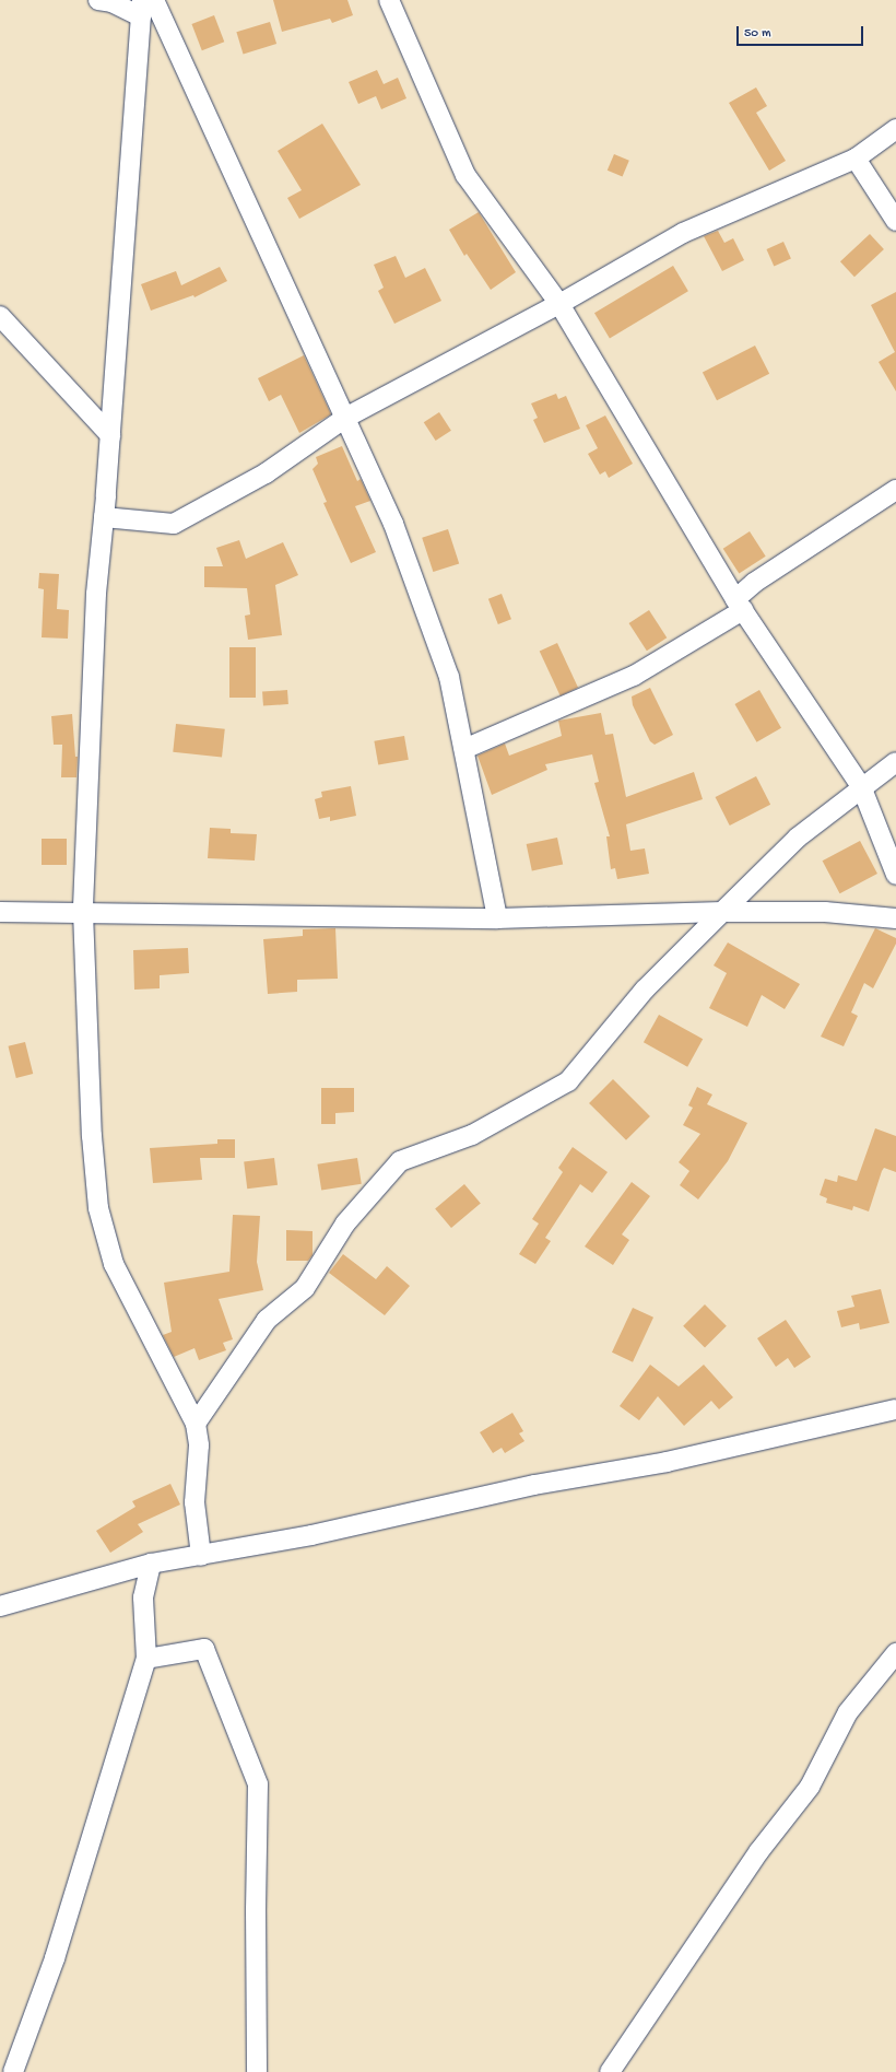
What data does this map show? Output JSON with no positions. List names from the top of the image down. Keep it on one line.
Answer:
{"scale_bar":"50 m"}
